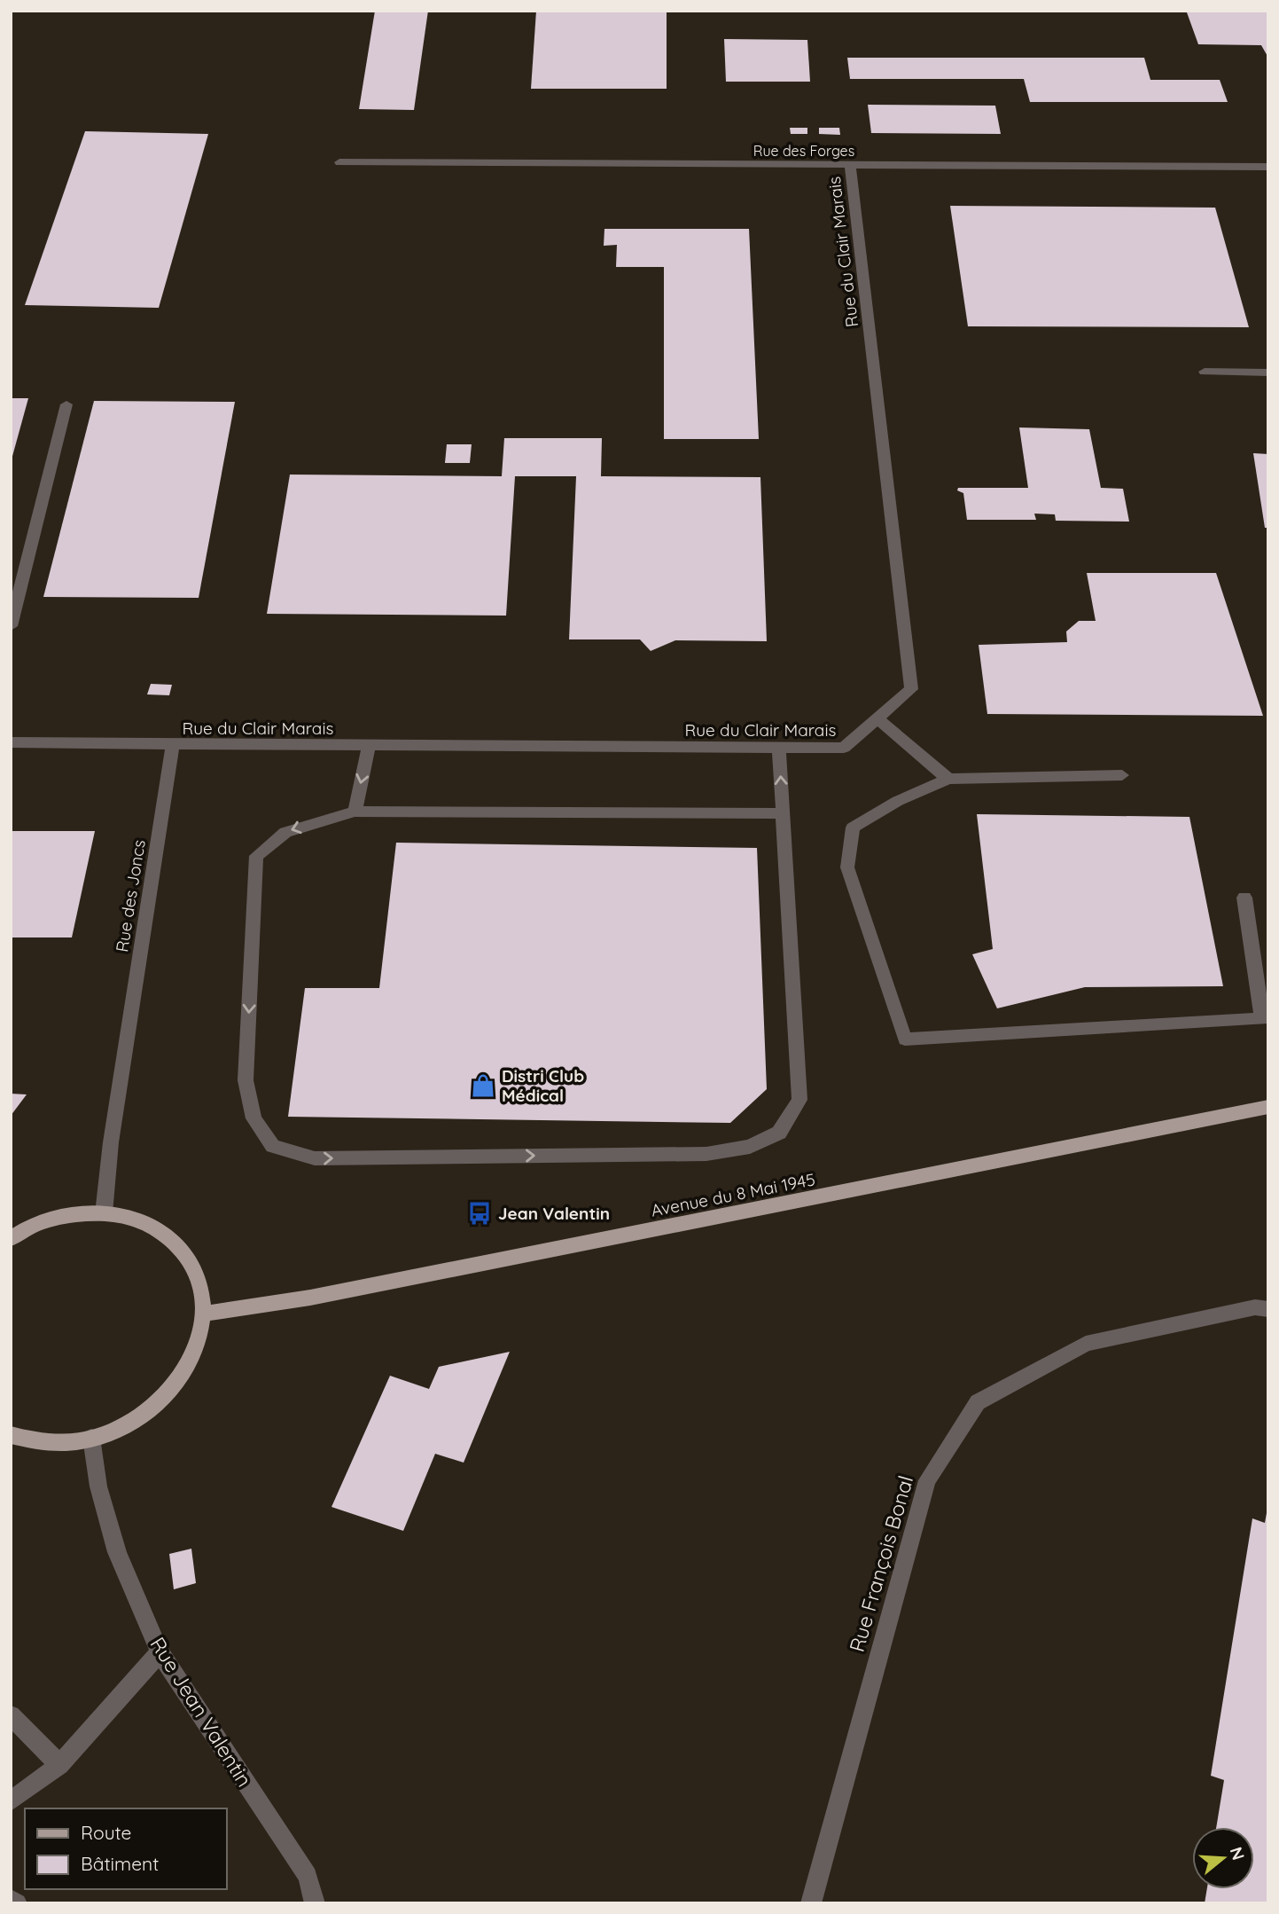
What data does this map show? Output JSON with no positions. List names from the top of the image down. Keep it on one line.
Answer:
{"streets":{"main road":["Avenue du 8 Mai 1945"],"street":["Rue des Forges","Rue du Clair Marais","Rue des Joncs","Rue François Bonal","Rue Jean Valentin"]},"crossings":[["Rue des Forges","Rue du Clair Marais"],["Rue du Clair Marais","Rue des Joncs"]],"places":{"shop":["Distri Club Médical"],"bus stop":["Jean Valentin"]},"legend":["Route","Bâtiment"],"north":"right"}
